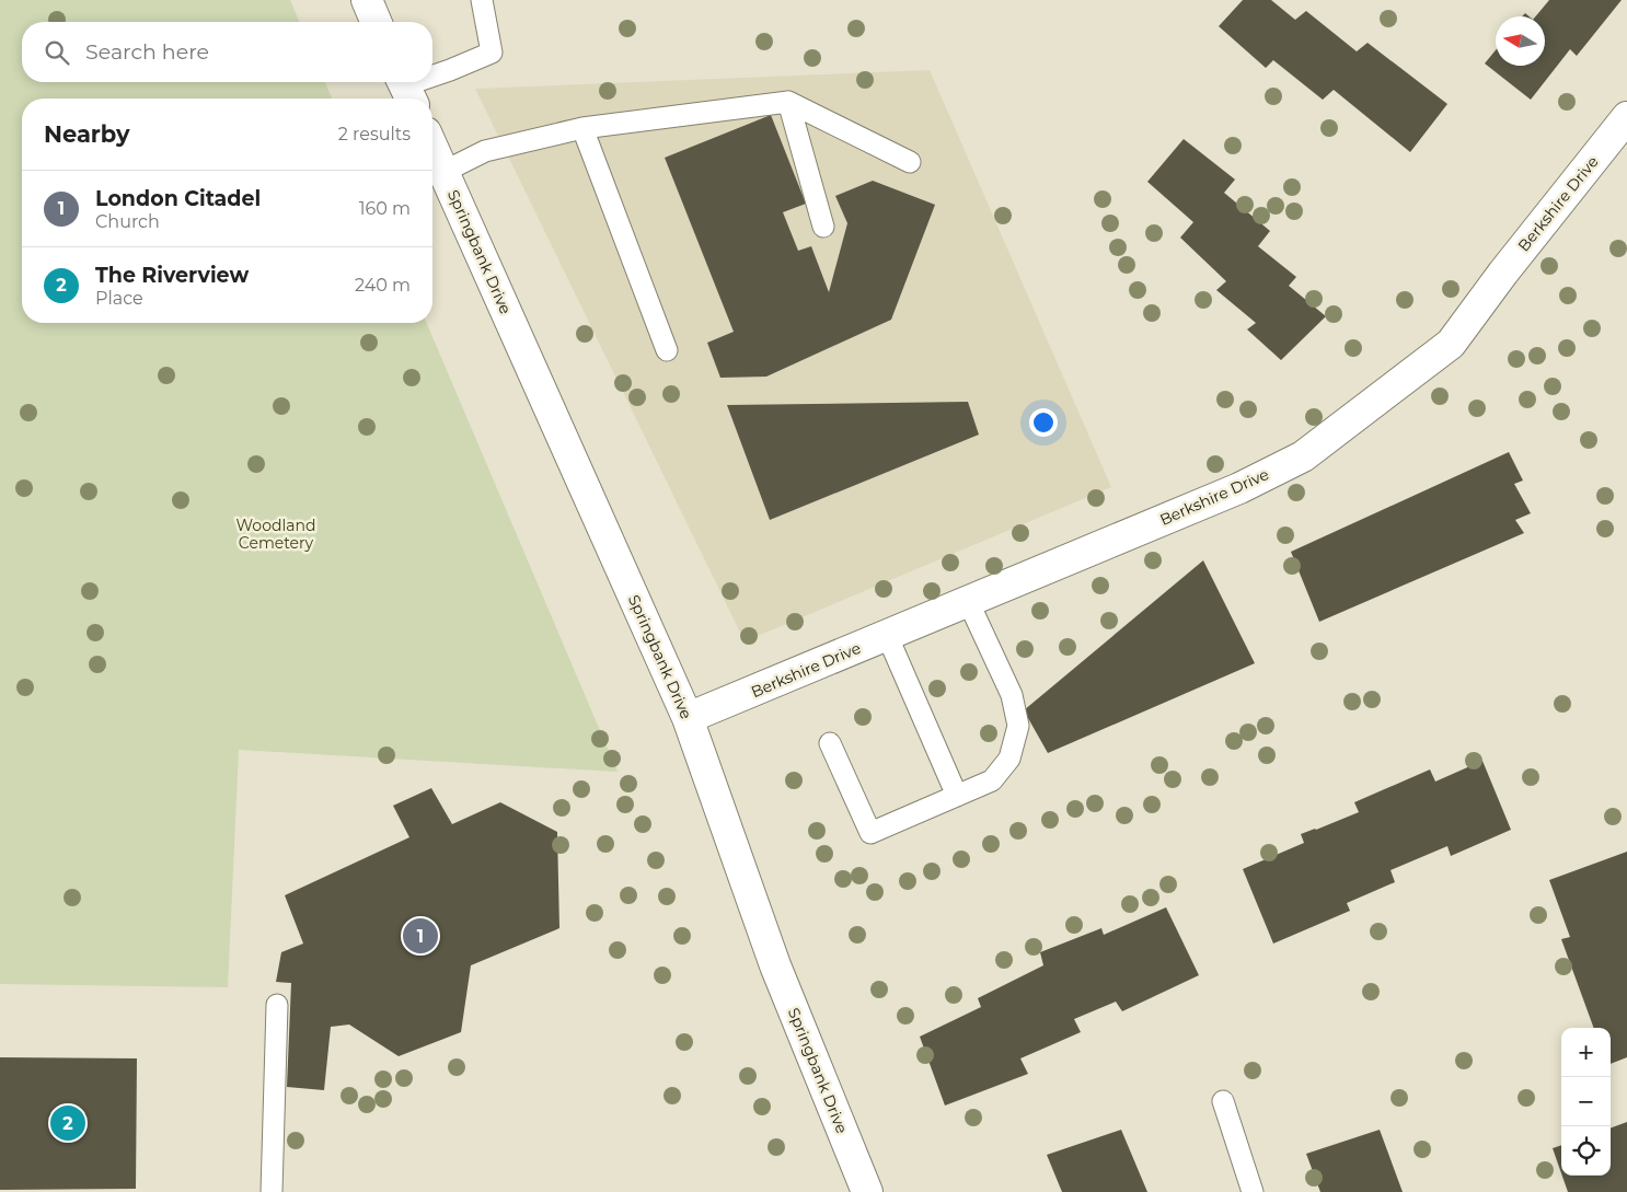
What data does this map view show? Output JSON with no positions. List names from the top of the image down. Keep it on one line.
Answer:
{"streets":{"main road":["Berkshire Drive","Springbank Drive"]},"crossings":[["Berkshire Drive","Springbank Drive"]],"parks":["Woodland Cemetery"],"north":"left","page":{"search":"Search here","heading":["Nearby","2 results"],"list":[{"mark":"1","name":"London Citadel","note":"Church","value":"160 m"},{"mark":"2","name":"The Riverview","note":"Place","value":"240 m"}],"pins":["1","2"],"map_buttons":["+","−"]}}
